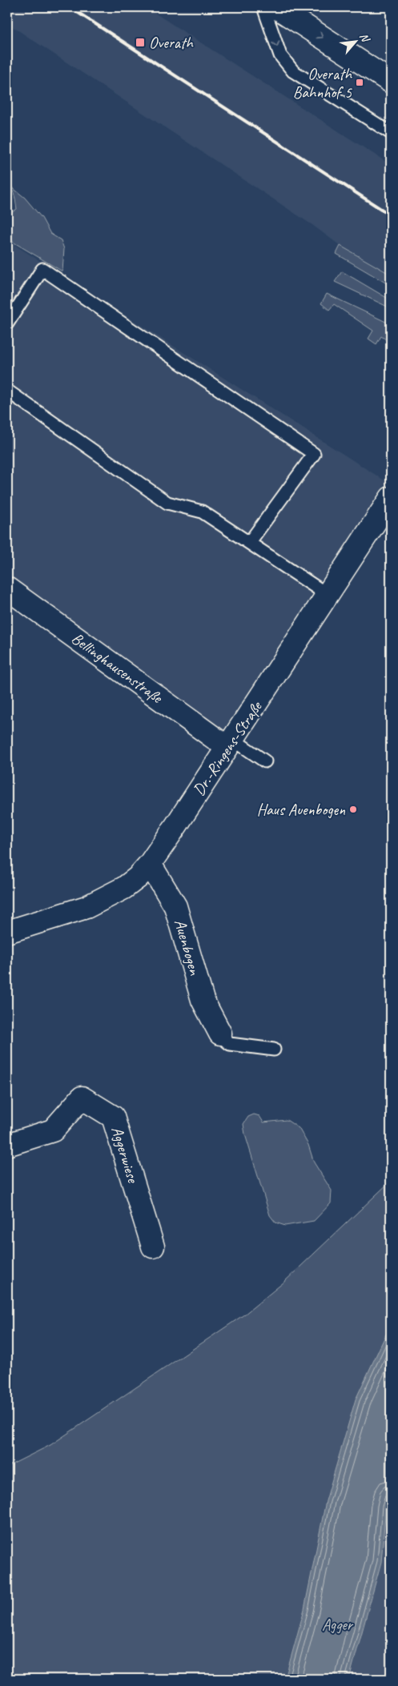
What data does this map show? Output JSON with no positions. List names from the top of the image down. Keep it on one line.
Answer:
{"streets":{"street":["Bellinghausenstraße","Dr.-Ringens-Straße","Auenbogen","Aggerwiese"]},"crossings":[["Bellinghausenstraße","Dr.-Ringens-Straße"],["Dr.-Ringens-Straße","Auenbogen"]],"parks":["Agger"],"places":{"transit":["Overath","Overath Bahnhof 5"],"other":["Haus Auenbogen"]},"north":"top right"}
